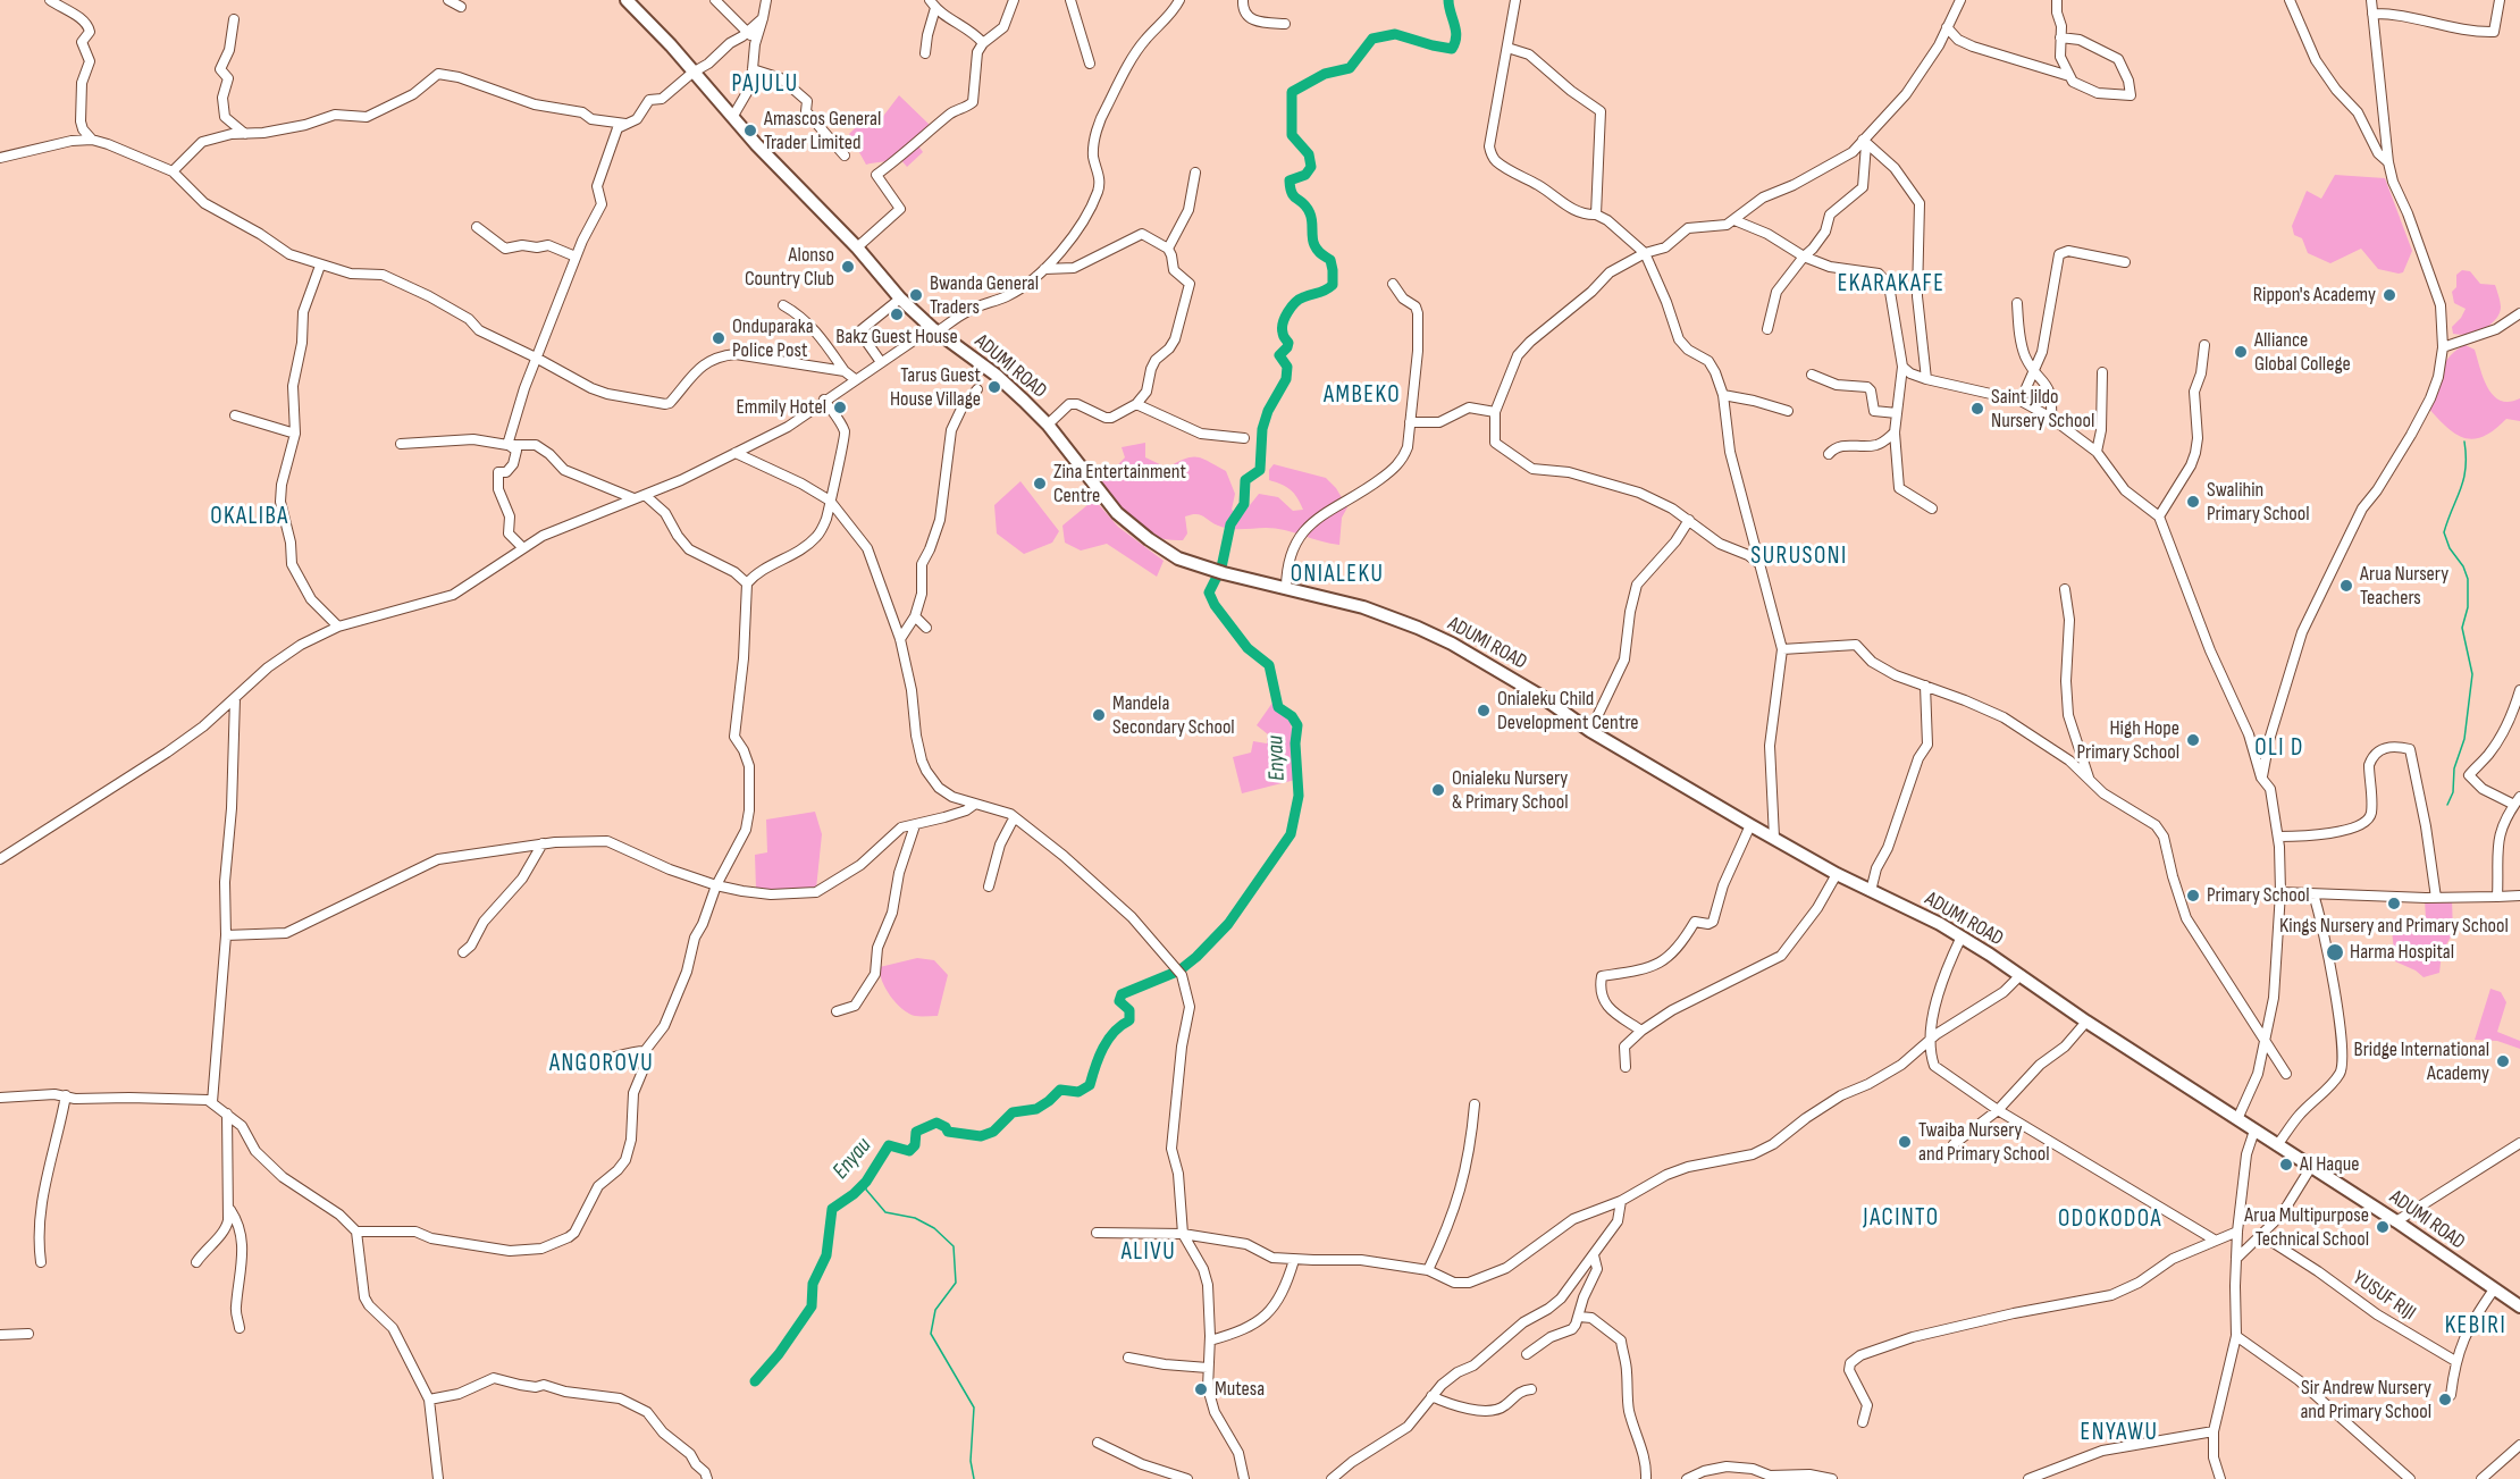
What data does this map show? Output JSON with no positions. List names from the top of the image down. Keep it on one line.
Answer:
{"streets":{"main road":["ADUMI ROAD"],"street":["YUSUF RIJI"]},"districts":["PAJULU","EKARAKAFE","AMBEKO","OKALIBA","SURUSONI","ONIALEKU","OLI D","ANGOROVU","JACINTO","ODOKODOA","ALIVU","KEBIRI","ENYAWU"],"water":["Enyau"],"places":["Amascos General Trader Limited","Alonso Country Club","Bwanda General Traders","Rippon's Academy","Bakz Guest House","Onduparaka Police Post","Alliance Global College","Tarus Guest House Village","Emmily Hotel","Saint Jildo Nursery School","Zina Entertainment Centre","Swalihin Primary School","Arua Nursery Teachers","Onialeku Child Development Centre","Mandela Secondary School","High Hope Primary School","Onialeku Nursery & Primary School","Primary School","Kings Nursery and Primary School","Harma Hospital","Bridge International Academy","Twaiba Nursery and Primary School","Al Haque","Arua Multipurpose Technical School","Mutesa","Sir Andrew Nursery and Primary School"]}
